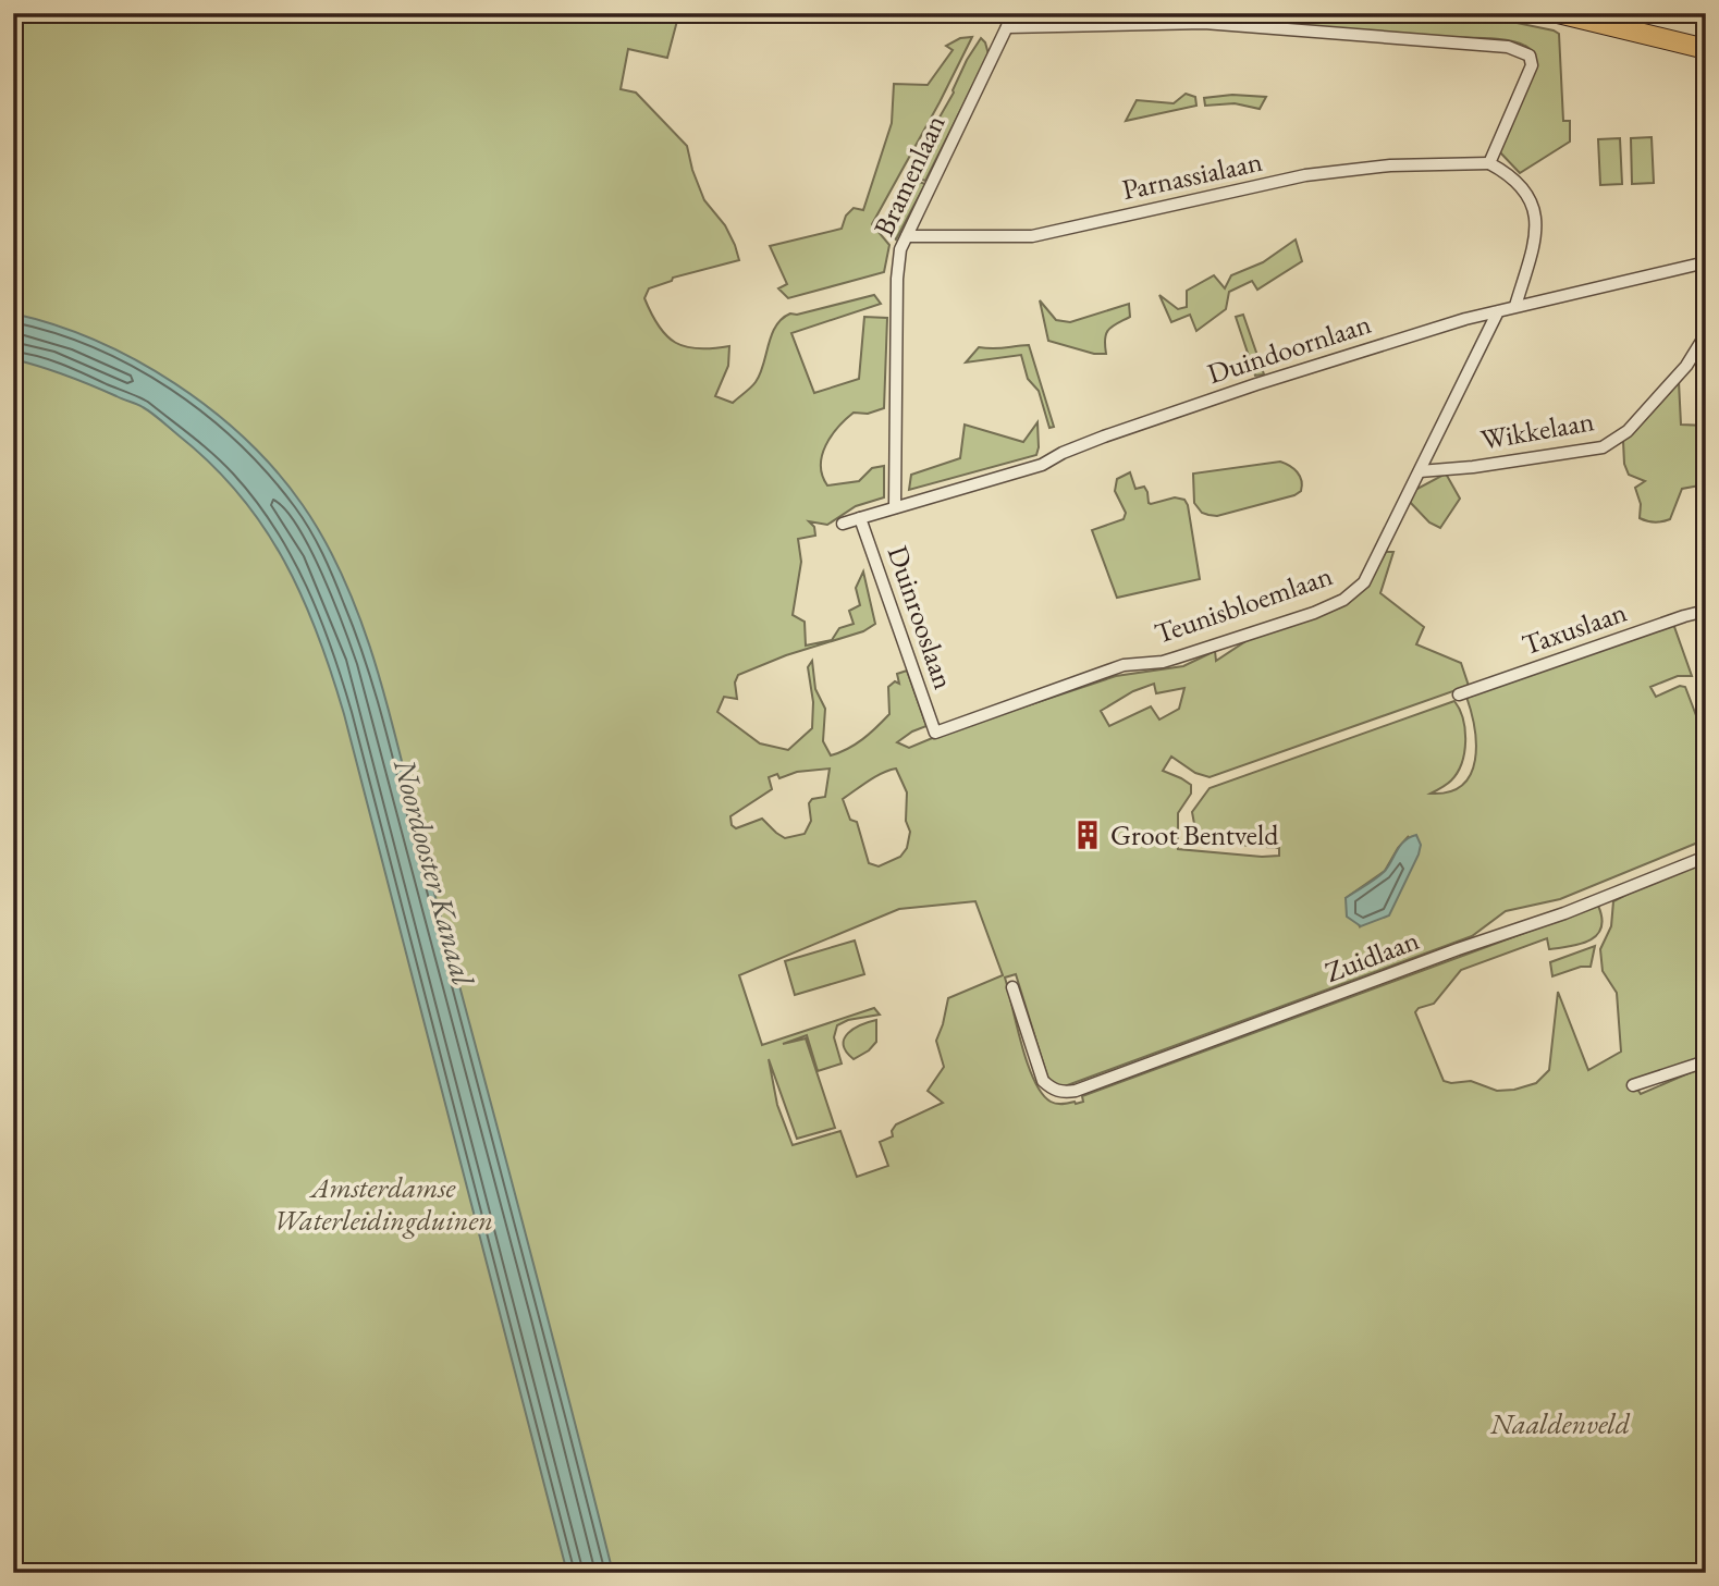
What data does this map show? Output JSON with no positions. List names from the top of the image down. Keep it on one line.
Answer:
{"streets":{"street":["Bramenlaan","Parnassialaan","Duindoornlaan","Wikkelaan","Teunisbloemlaan","Duinrooslaan","Taxuslaan","Zuidlaan"]},"crossings":[["Bramenlaan","Parnassialaan"],["Bramenlaan","Duindoornlaan"],["Bramenlaan","Duinrooslaan"],["Duindoornlaan","Teunisbloemlaan"],["Duindoornlaan","Duinrooslaan"],["Wikkelaan","Teunisbloemlaan"],["Teunisbloemlaan","Duinrooslaan"]],"water":["Noordooster Kanaal"],"parks":["Amsterdamse Waterleidingduinen","Naaldenveld"],"places":{"building":["Groot Bentveld"]}}
